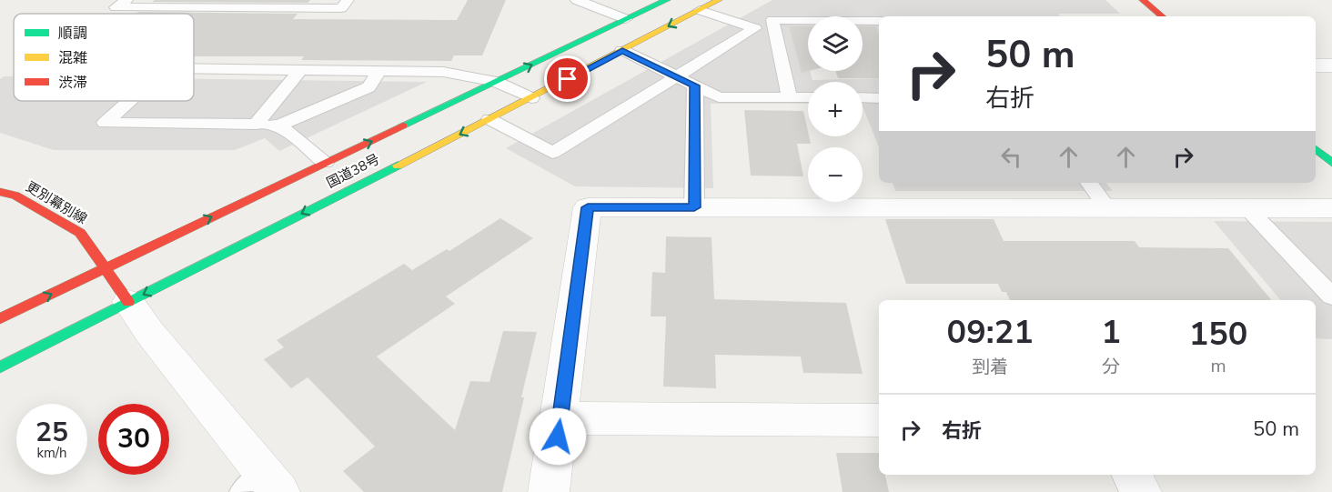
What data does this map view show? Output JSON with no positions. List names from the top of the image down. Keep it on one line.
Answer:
{"streets":{"main road":["国道38号","更別幕別線"]},"crossings":[["国道38号","更別幕別線"]],"legend":["順調","混雑","渋滞"],"page":{"map_buttons":["+","−"],"turn":["50 m","右折"],"eta":["09:21","到着","1","分","150","m"],"list":[{"name":"右折","value":"50 m"}],"speed":"25 km/h","limit":"30"}}
